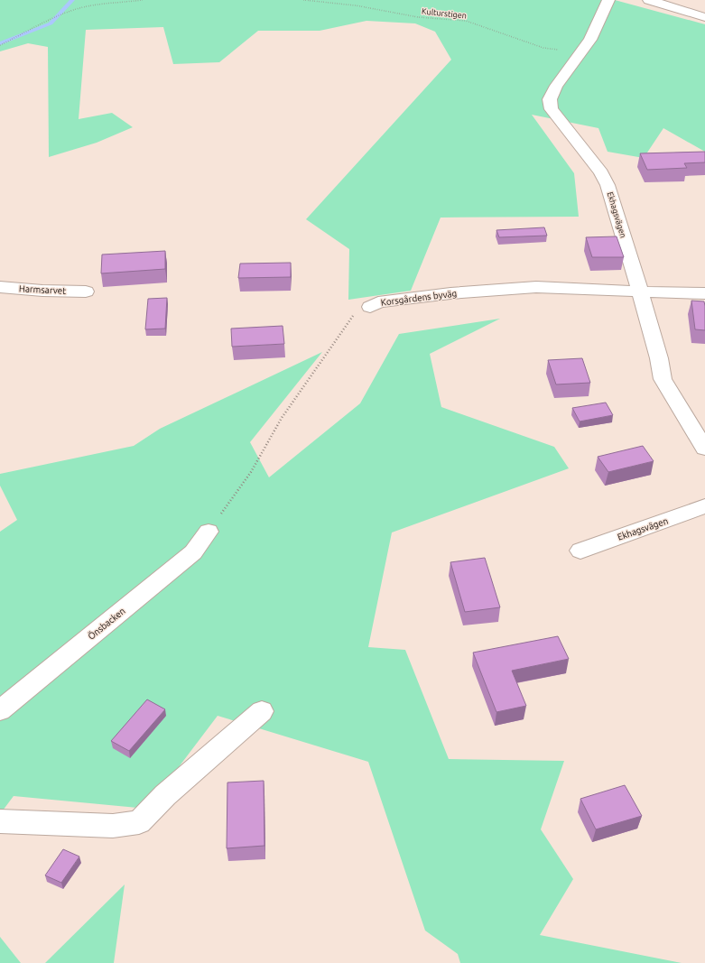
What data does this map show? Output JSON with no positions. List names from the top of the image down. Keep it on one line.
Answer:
{"streets":{"street":["Ekhagsvägen","Harmsarvet","Korsgårdens byväg","Önsbacken"],"path":["Kulturstigen"]},"crossings":[["Kulturstigen","Ekhagsvägen"],["Ekhagsvägen","Korsgårdens byväg"],["Korsgårdens byväg","Önsbacken"]]}
